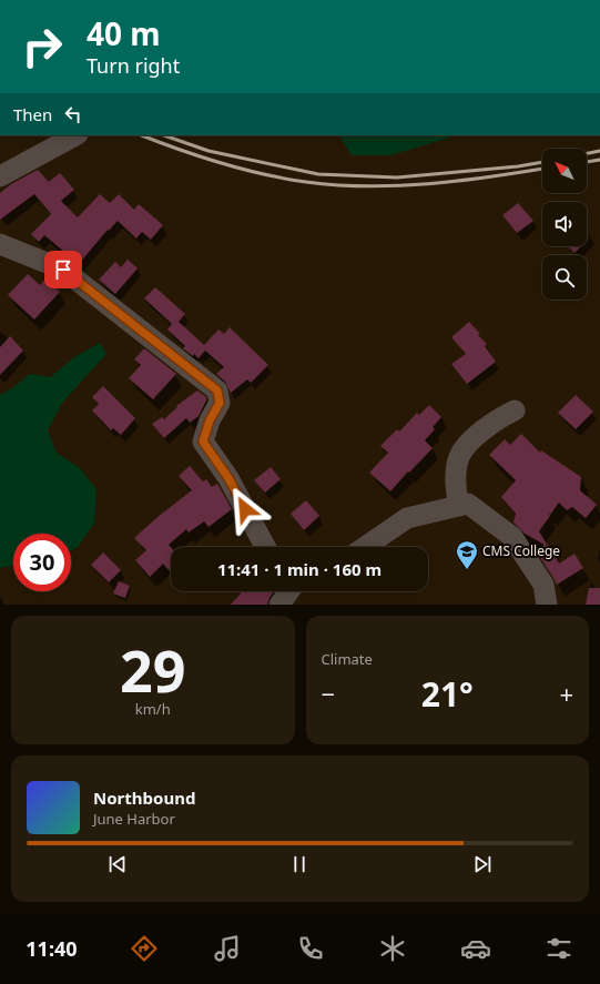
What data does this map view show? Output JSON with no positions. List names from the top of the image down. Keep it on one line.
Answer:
{"places":{"school or university":["CMS College"]},"north":"top left","page":{"turn":["40 m","Turn right"],"then":"Then","limit":"30","trip":"11:41 · 1 min · 160 m","tile":[["29","km/h"],"Climate"],"heat":["−","21°","+"],"song":["Northbound","June Harbor"],"tabs":"11:40"}}
